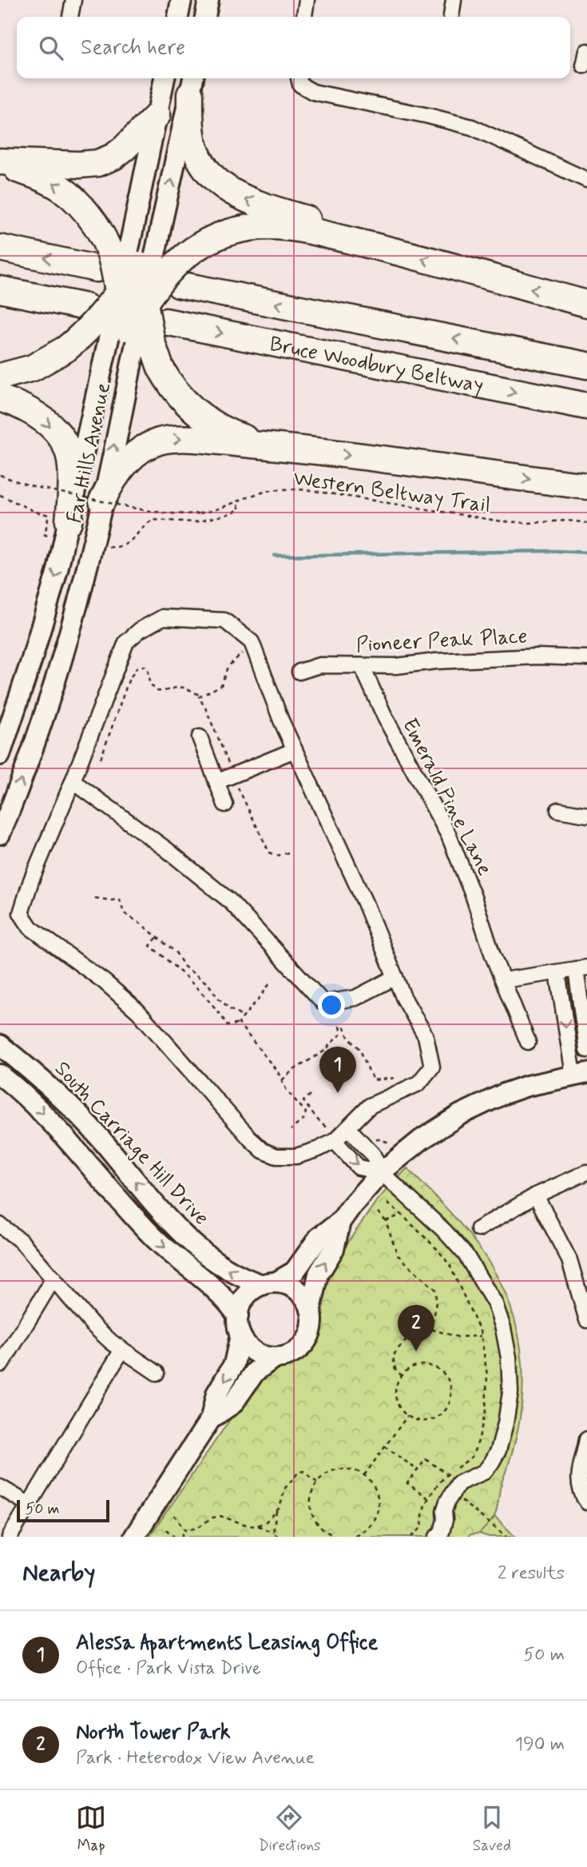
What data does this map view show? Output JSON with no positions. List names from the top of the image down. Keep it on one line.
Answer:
{"streets":{"highway":["Bruce Woodbury Beltway"],"street":["Far Hills Avenue","Pioneer Peak Place","Emerald Pine Lane","South Carriage Hill Drive"],"path":["Western Beltway Trail"]},"crossings":[["Pioneer Peak Place","Emerald Pine Lane"]],"scale_bar":"50 m","page":{"search":"Search here","pins":["1","2"],"scale":"50 m","heading":["Nearby","2 results"],"list":[{"mark":"1","name":"Alessa Apartments Leasing Office","note":"Office · Park Vista Drive","value":"50 m"},{"mark":"2","name":"North Tower Park","note":"Park · Heterodox View Avenue","value":"190 m"}],"nav":["Map","Directions","Saved"]}}
